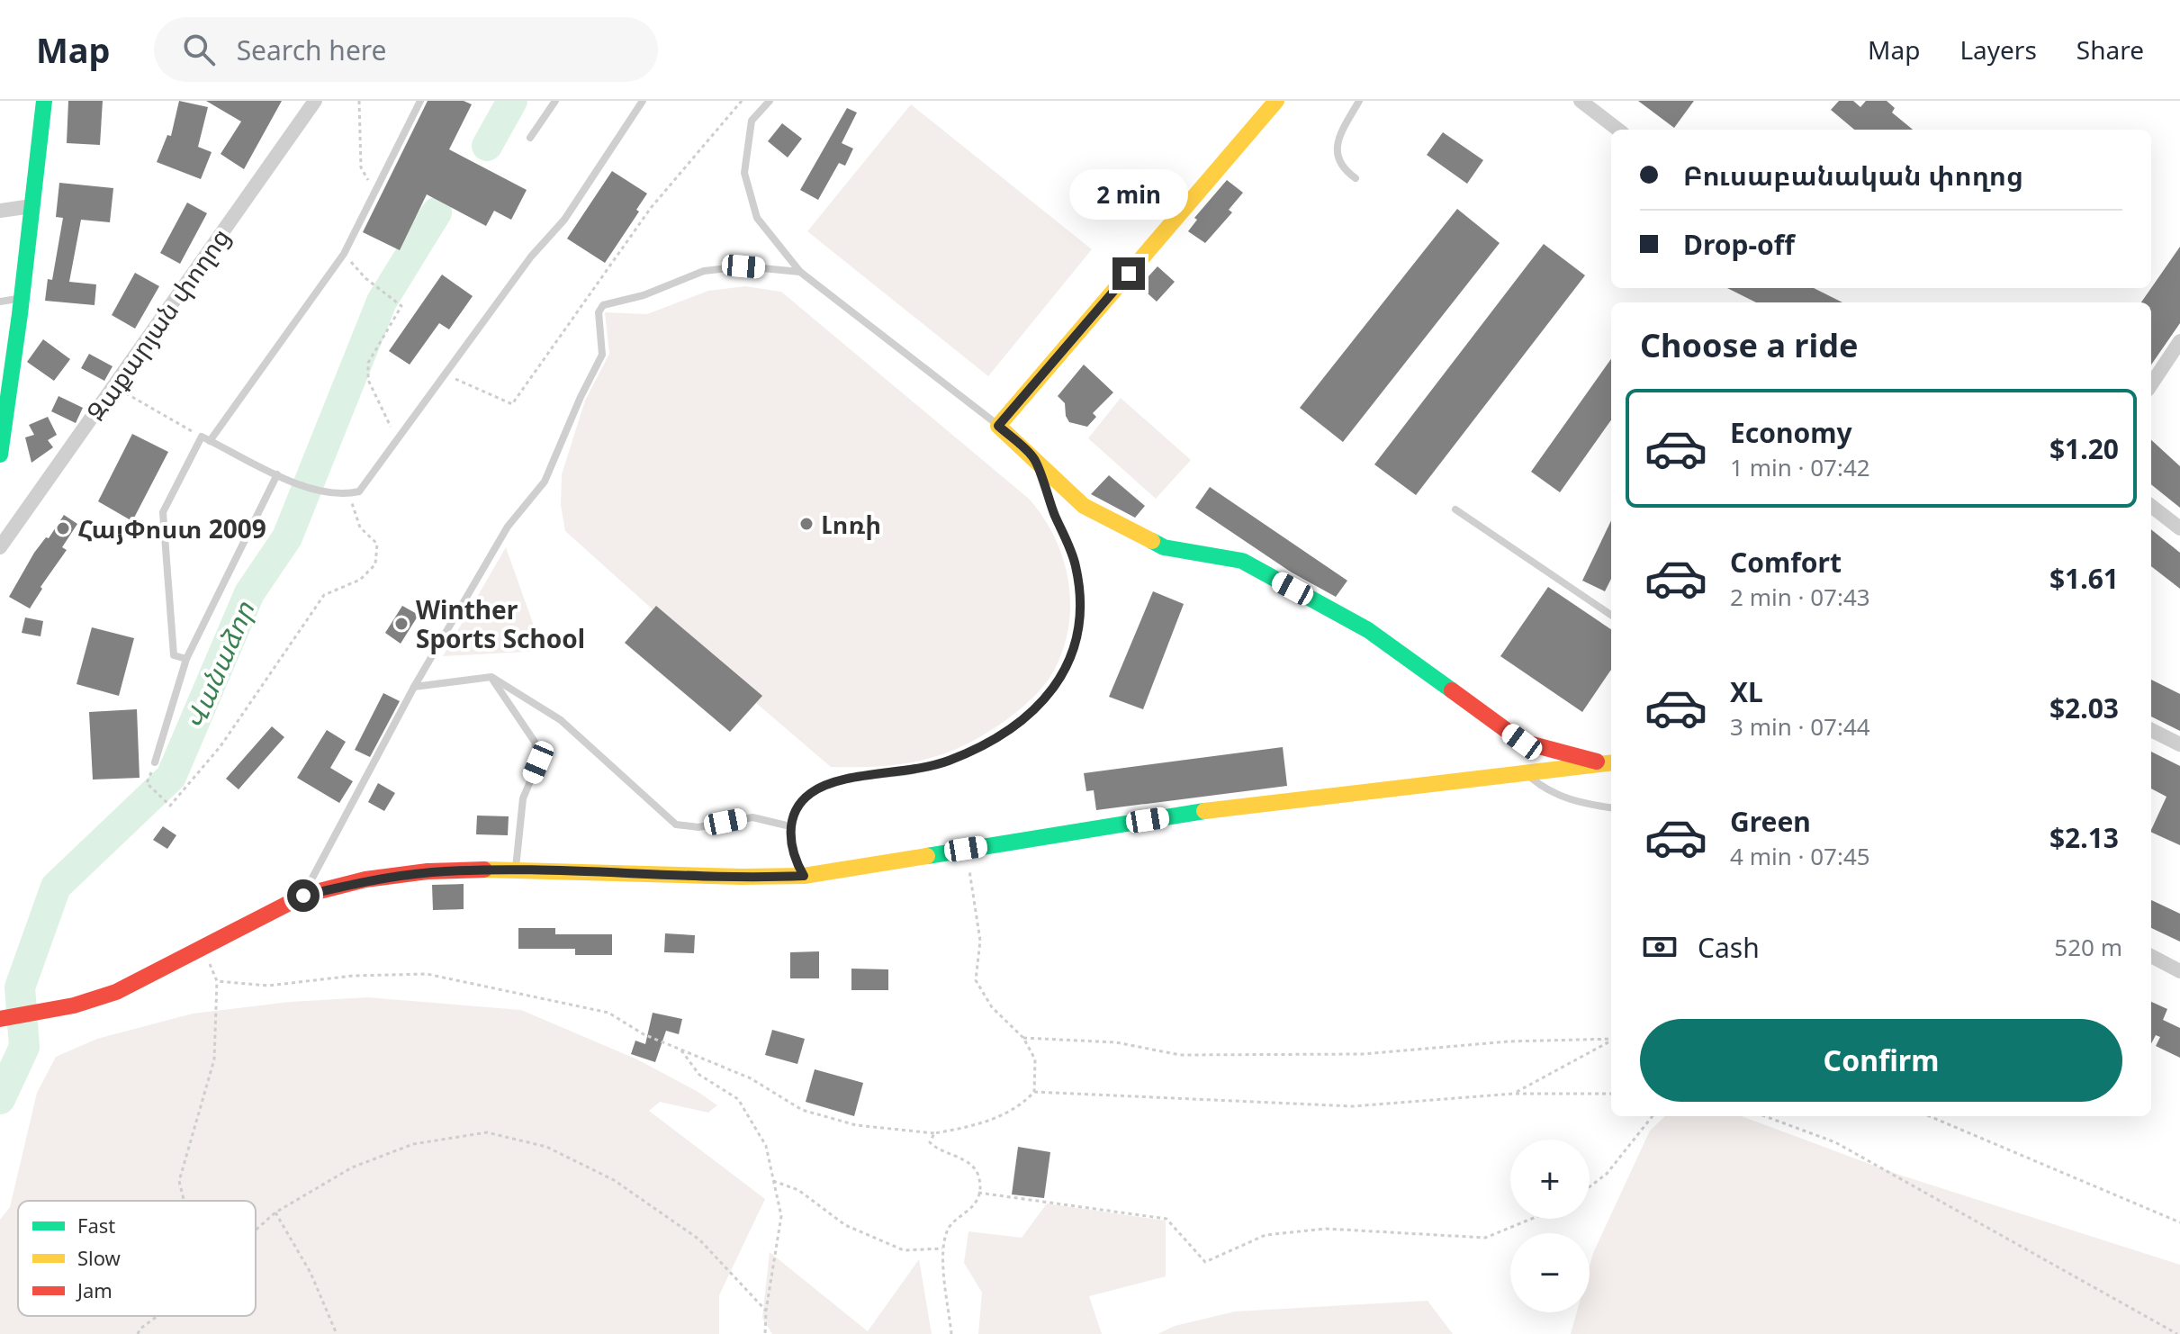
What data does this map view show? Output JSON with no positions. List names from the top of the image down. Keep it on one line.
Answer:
{"streets":{"street":["Զաքարյան փողոց"]},"water":["Վանաձոր"],"places":["Լոռի","ՀայՓոստ 2009","Winther Sports School"],"legend":["Fast","Slow","Jam"],"page":{"header":"Map","search":"Search here","nav":["Map","Layers","Share"],"banner":["Բուսաբանական փողոց","Drop-off"],"bubble":"2 min","heading":"Choose a ride","list":[{"name":"Economy","note":"1 min · 07:42","value":"$1.20"},{"name":"Comfort","note":"2 min · 07:43","value":"$1.61"},{"name":"XL","note":"3 min · 07:44","value":"$2.03"},{"name":"Green","note":"4 min · 07:45","value":"$2.13"}],"pay":["Cash","520 m"],"buttons":"Confirm","map_buttons":["+","−"]}}
